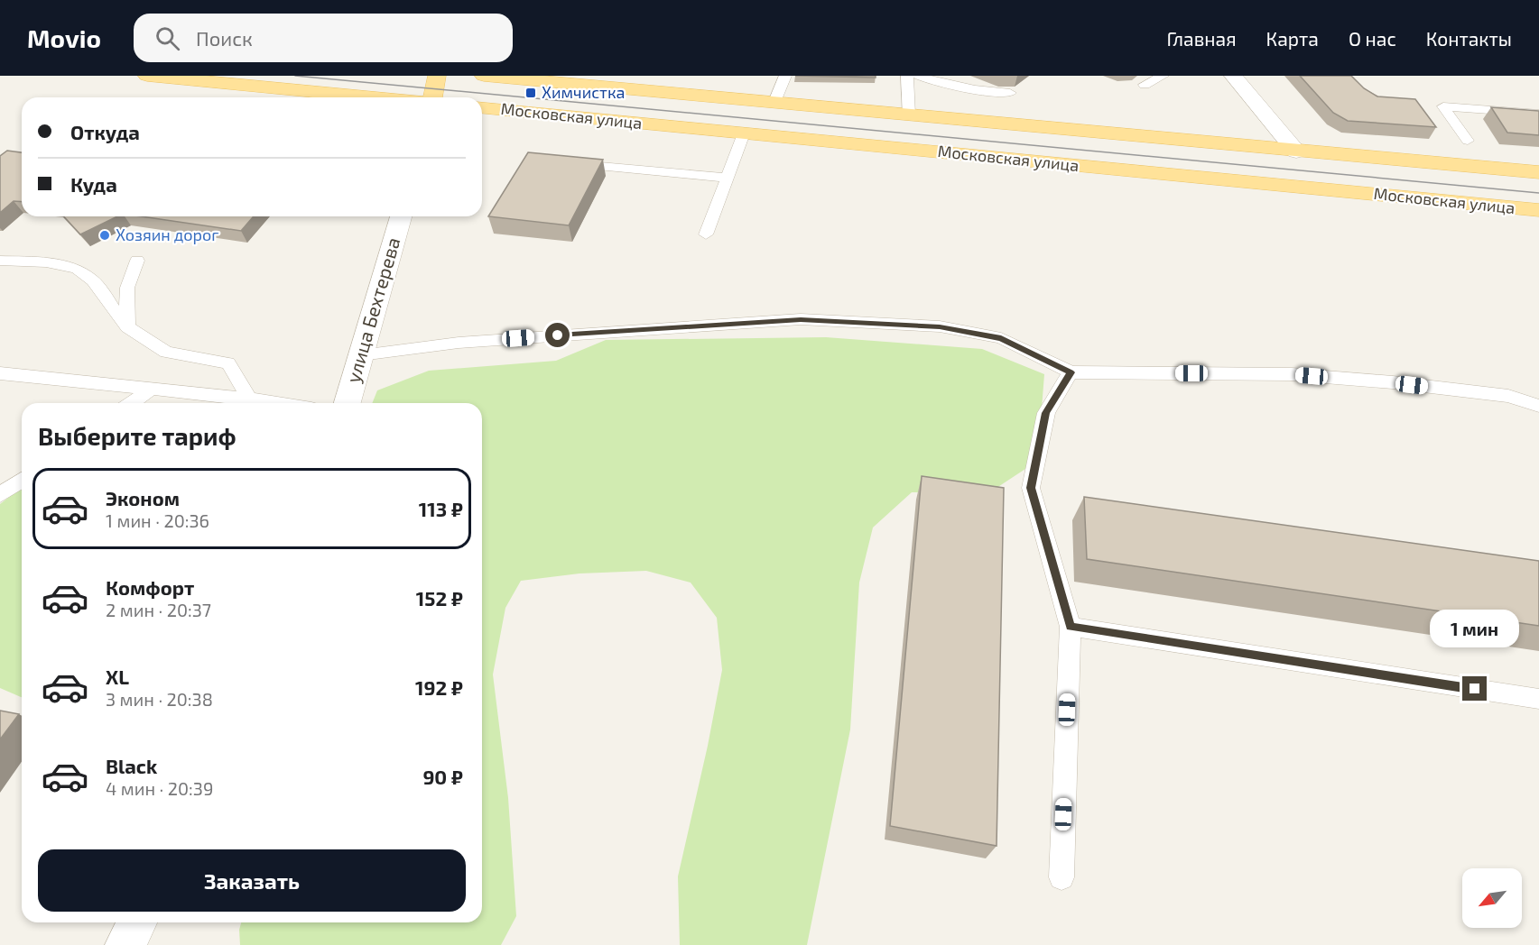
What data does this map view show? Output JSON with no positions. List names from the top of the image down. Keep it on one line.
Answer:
{"streets":{"main road":["Московская улица"],"street":["улица Бехтерева"]},"places":{"transit":["Химчистка"],"other":["Хозяин дорог"]},"north":"bottom left","page":{"header":"Movio","search":"Поиск","nav":["Главная","Карта","О нас","Контакты"],"banner":["Откуда","Куда"],"heading":"Выберите тариф","list":[{"name":"Эконом","note":"1 мин · 20:36","value":"113 ₽"},{"name":"Комфорт","note":"2 мин · 20:37","value":"152 ₽"},{"name":"XL","note":"3 мин · 20:38","value":"192 ₽"},{"name":"Black","note":"4 мин · 20:39","value":"90 ₽"}],"bubble":"1 мин","buttons":"Заказать"}}
